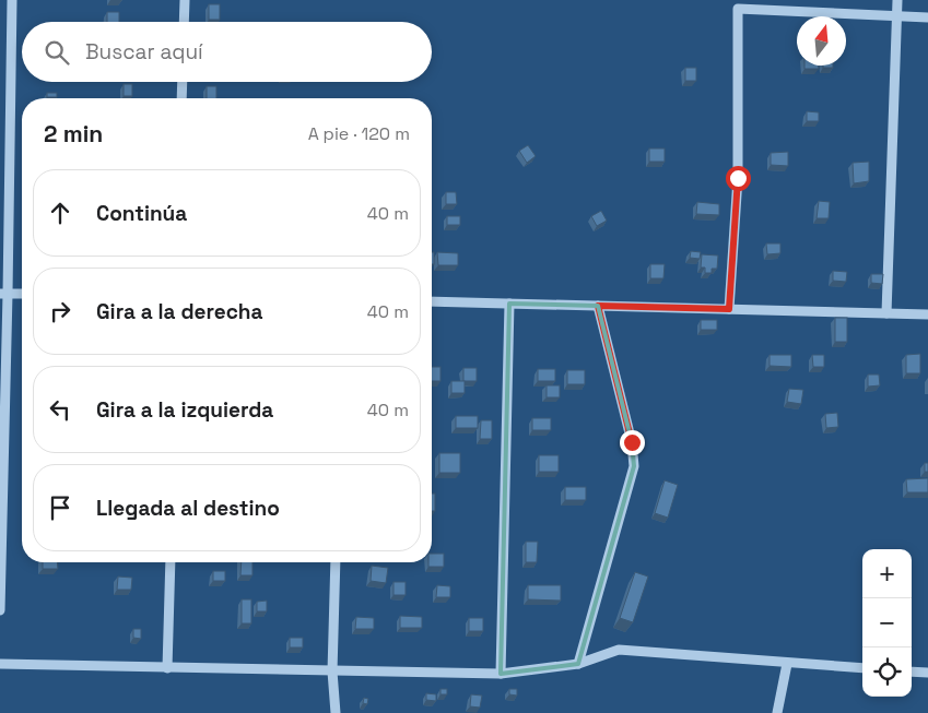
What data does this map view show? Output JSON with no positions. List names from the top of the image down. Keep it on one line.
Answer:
{"north":"top","page":{"search":"Buscar aquí","heading":["2 min","A pie · 120 m"],"list":[["Continúa","40 m"],["Gira a la derecha","40 m"],["Gira a la izquierda","40 m"],"Llegada al destino"],"map_buttons":["+","−"]}}
